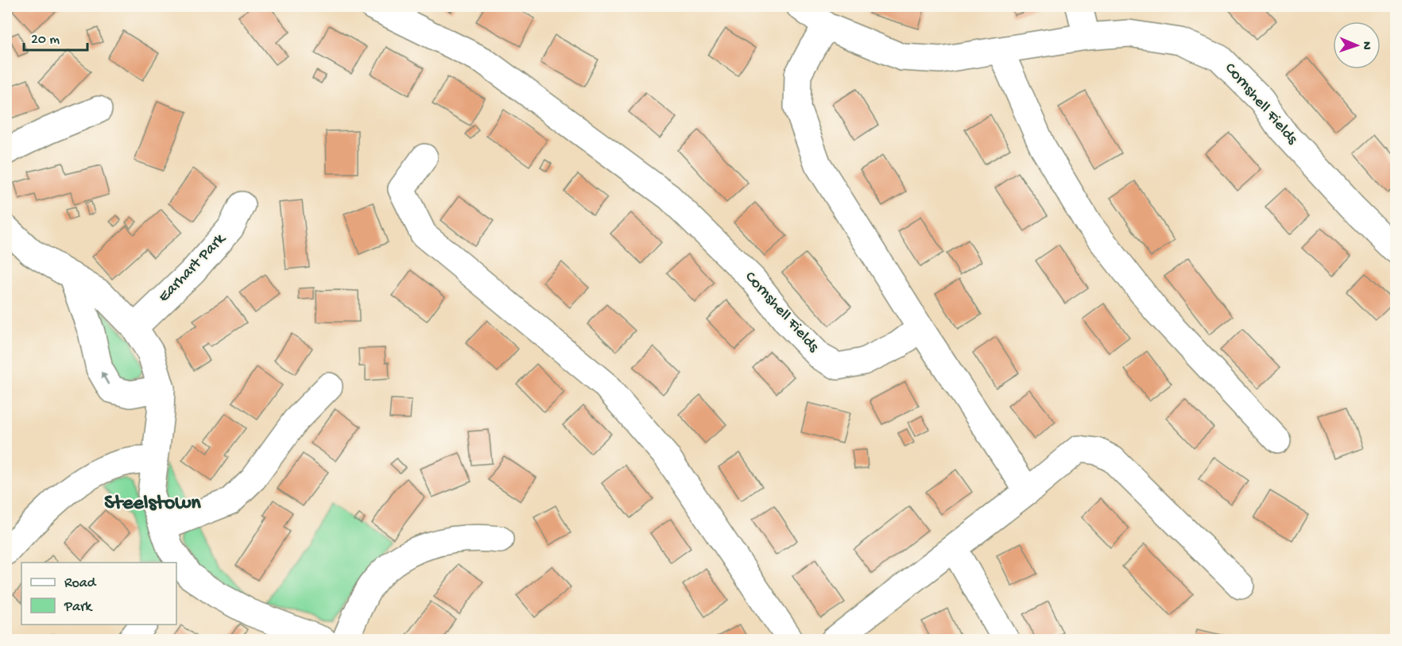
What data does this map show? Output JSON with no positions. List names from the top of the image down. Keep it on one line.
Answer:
{"streets":{"street":["Cornshell Fields","Earhart Park"]},"districts":["Steelstown"],"legend":["Road","Park"],"scale_bar":"20 m","north":"right"}
